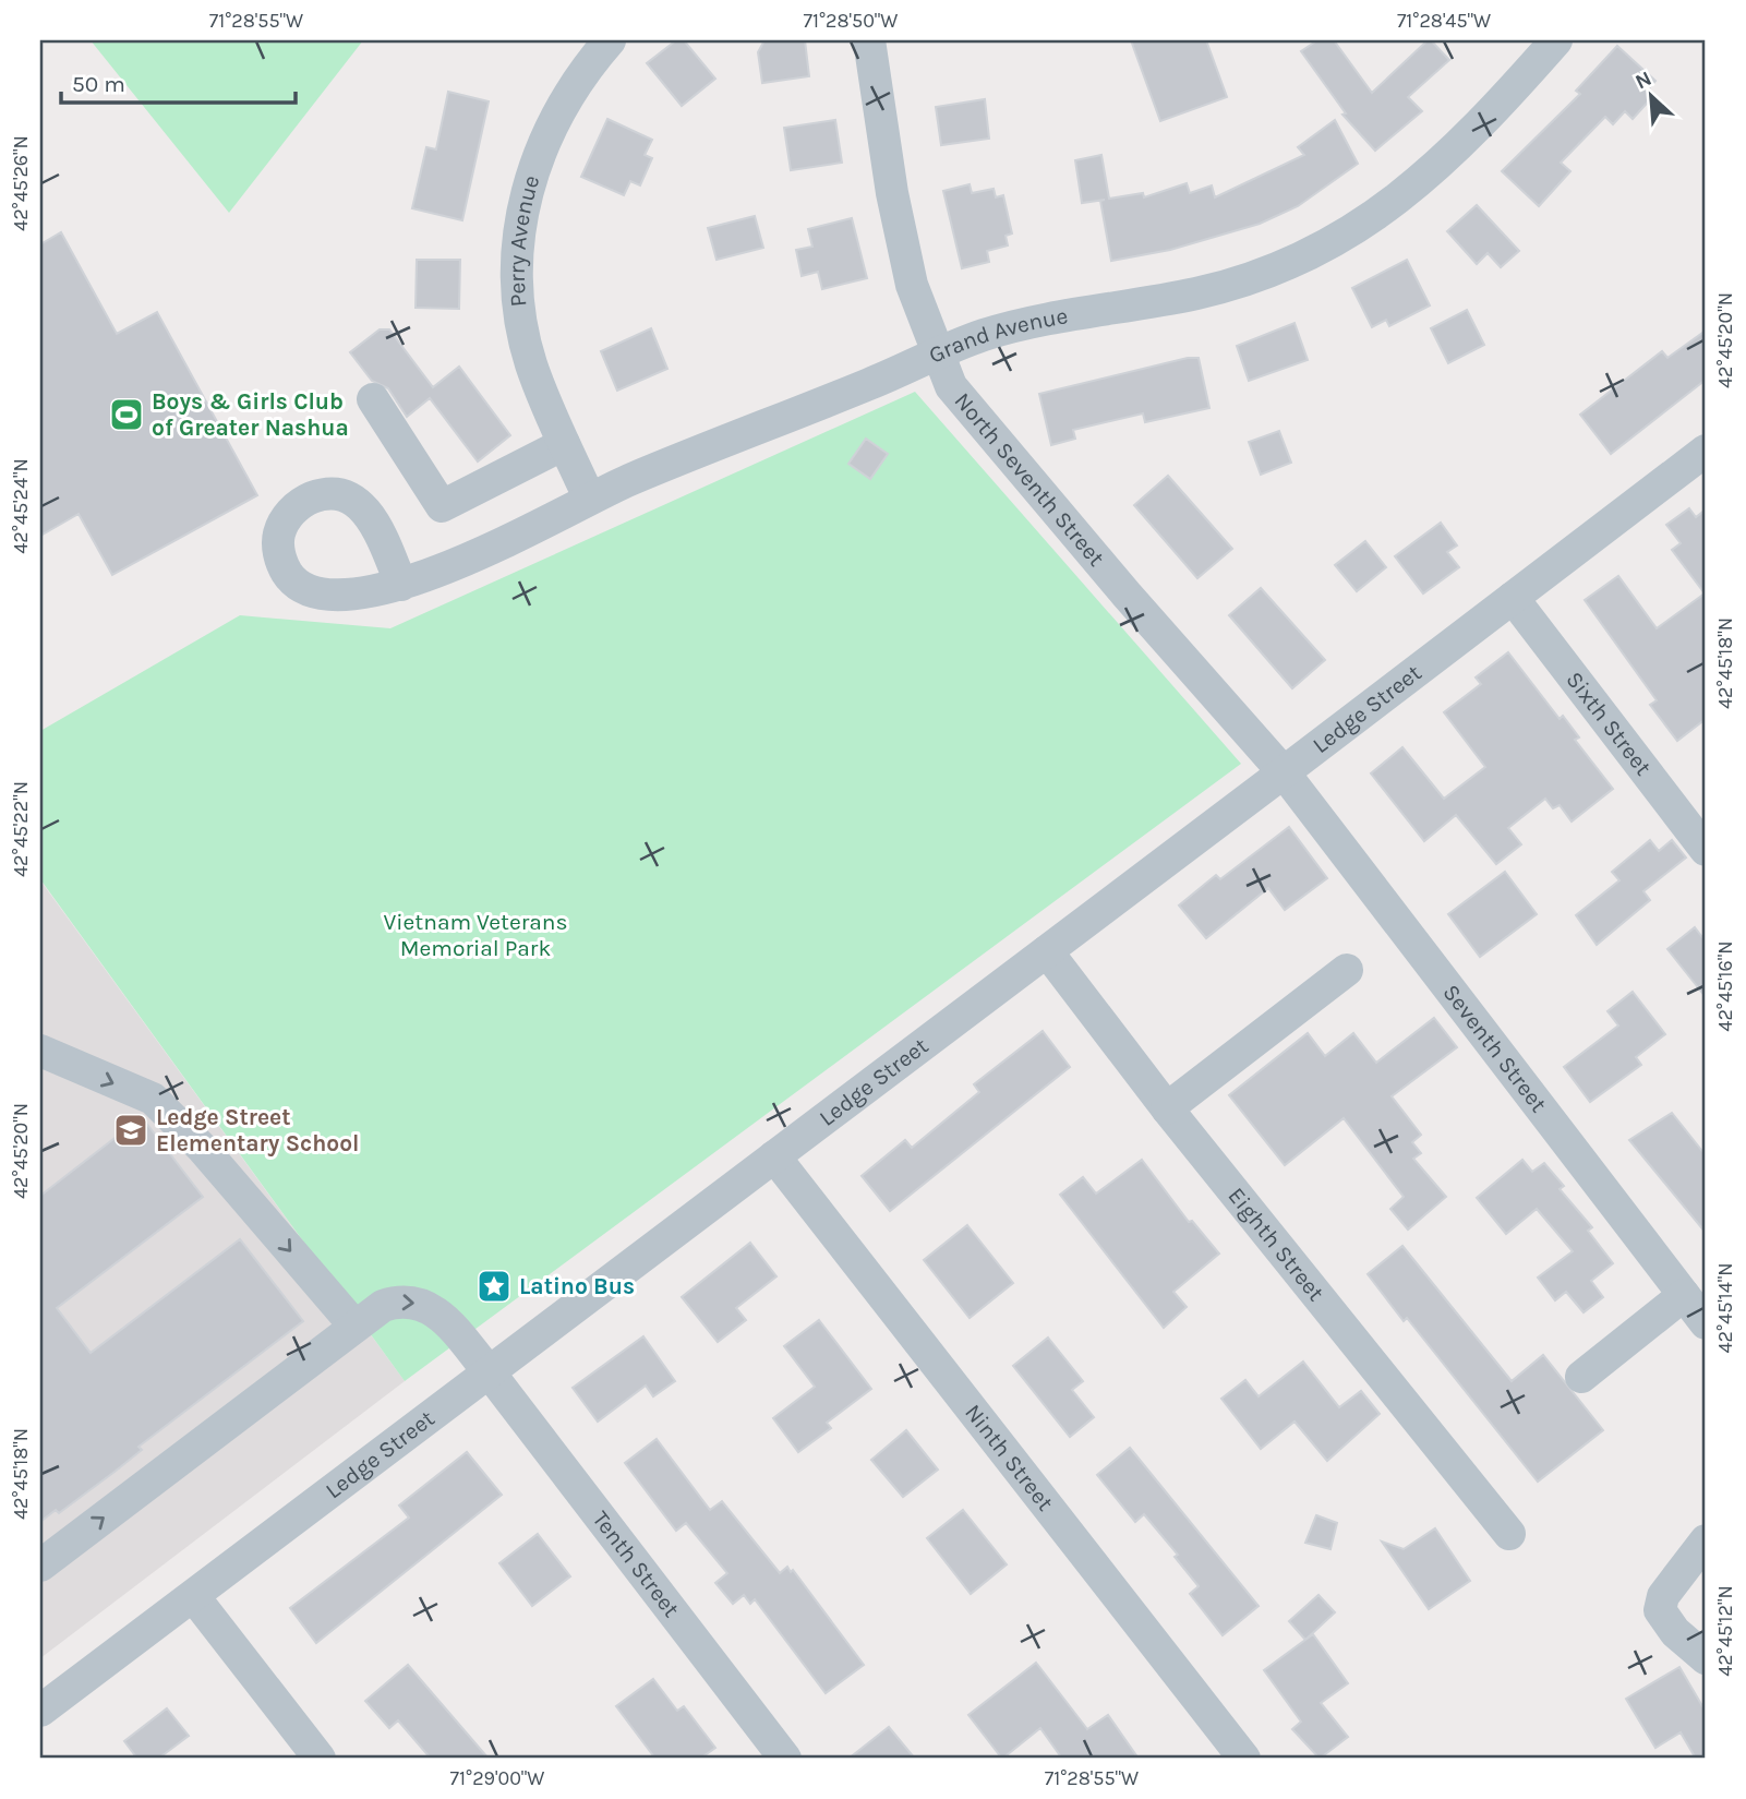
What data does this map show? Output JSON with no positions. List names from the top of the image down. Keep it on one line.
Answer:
{"streets":{"street":["Perry Avenue","Grand Avenue","North Seventh Street","Ledge Street","Sixth Street","Seventh Street","Eighth Street","Ninth Street","Tenth Street"]},"crossings":[["Perry Avenue","Grand Avenue"],["Grand Avenue","North Seventh Street"],["North Seventh Street","Ledge Street"],["North Seventh Street","Seventh Street"],["Ledge Street","Sixth Street"],["Ledge Street","Seventh Street"],["Ledge Street","Eighth Street"],["Ledge Street","Ninth Street"],["Ledge Street","Tenth Street"]],"one_way":["Tenth Street"],"parks":["Vietnam Veterans Memorial Park"],"places":{"sports":["Boys & Girls Club of Greater Nashua"],"school or university":["Ledge Street Elementary School"],"place":["Latino Bus"]},"scale_bar":"50 m","north":"top left","coordinates":["71°28'55\"W","71°28'50\"W","71°28'45\"W","42°45'26\"N","42°45'20\"N","42°45'24\"N","42°45'18\"N","42°45'22\"N","42°45'16\"N","42°45'14\"N","42°45'12\"N","71°29'00\"W"]}
